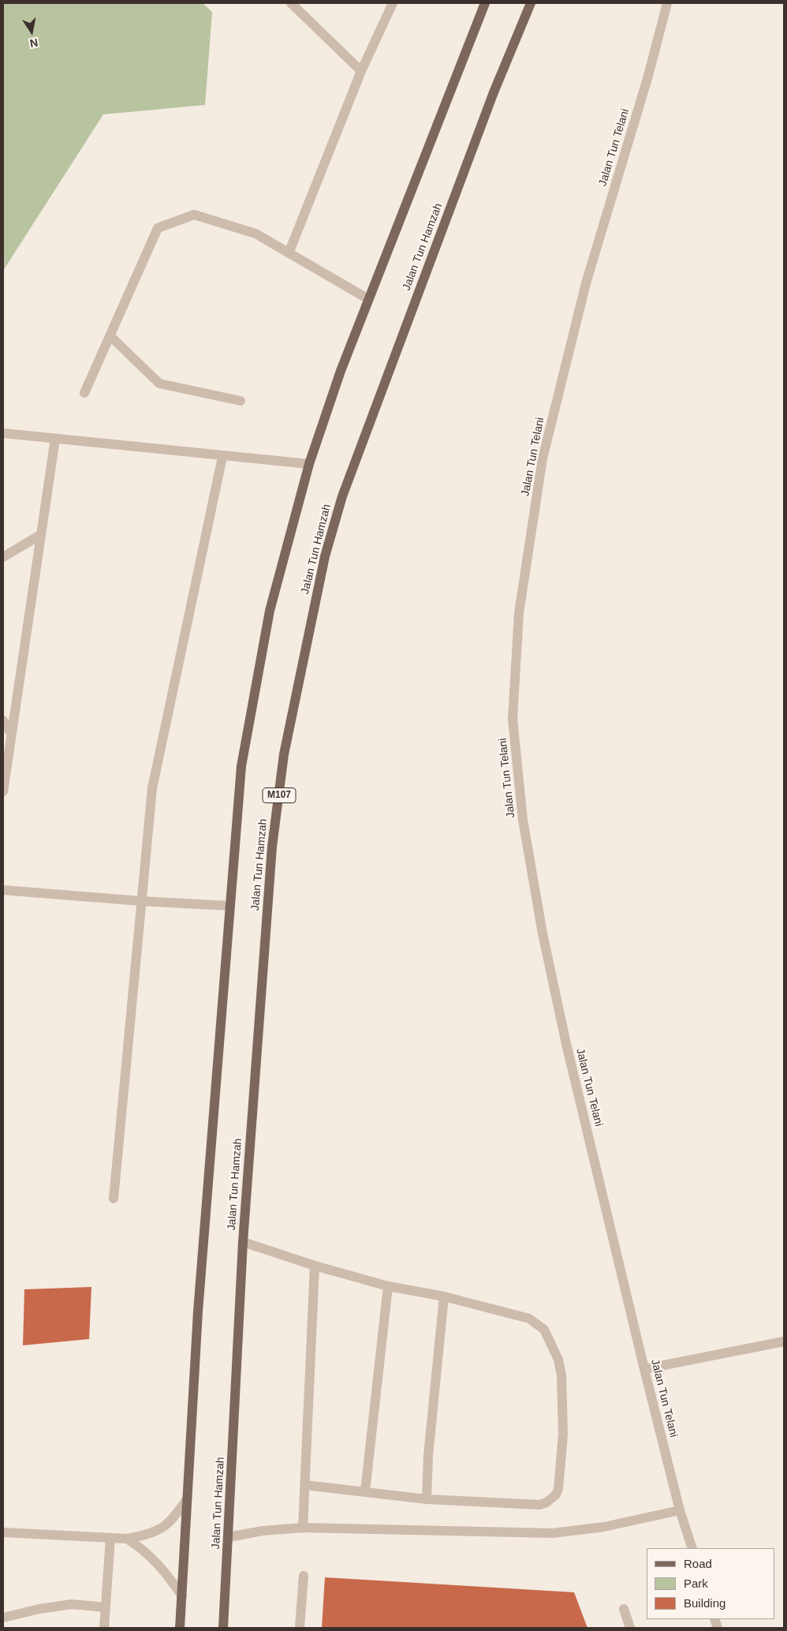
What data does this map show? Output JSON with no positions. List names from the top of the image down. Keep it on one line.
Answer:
{"streets":{"main road":["Jalan Tun Hamzah","M107"],"street":["Jalan Tun Telani"]},"legend":["Road","Park","Building"],"north":"bottom"}
